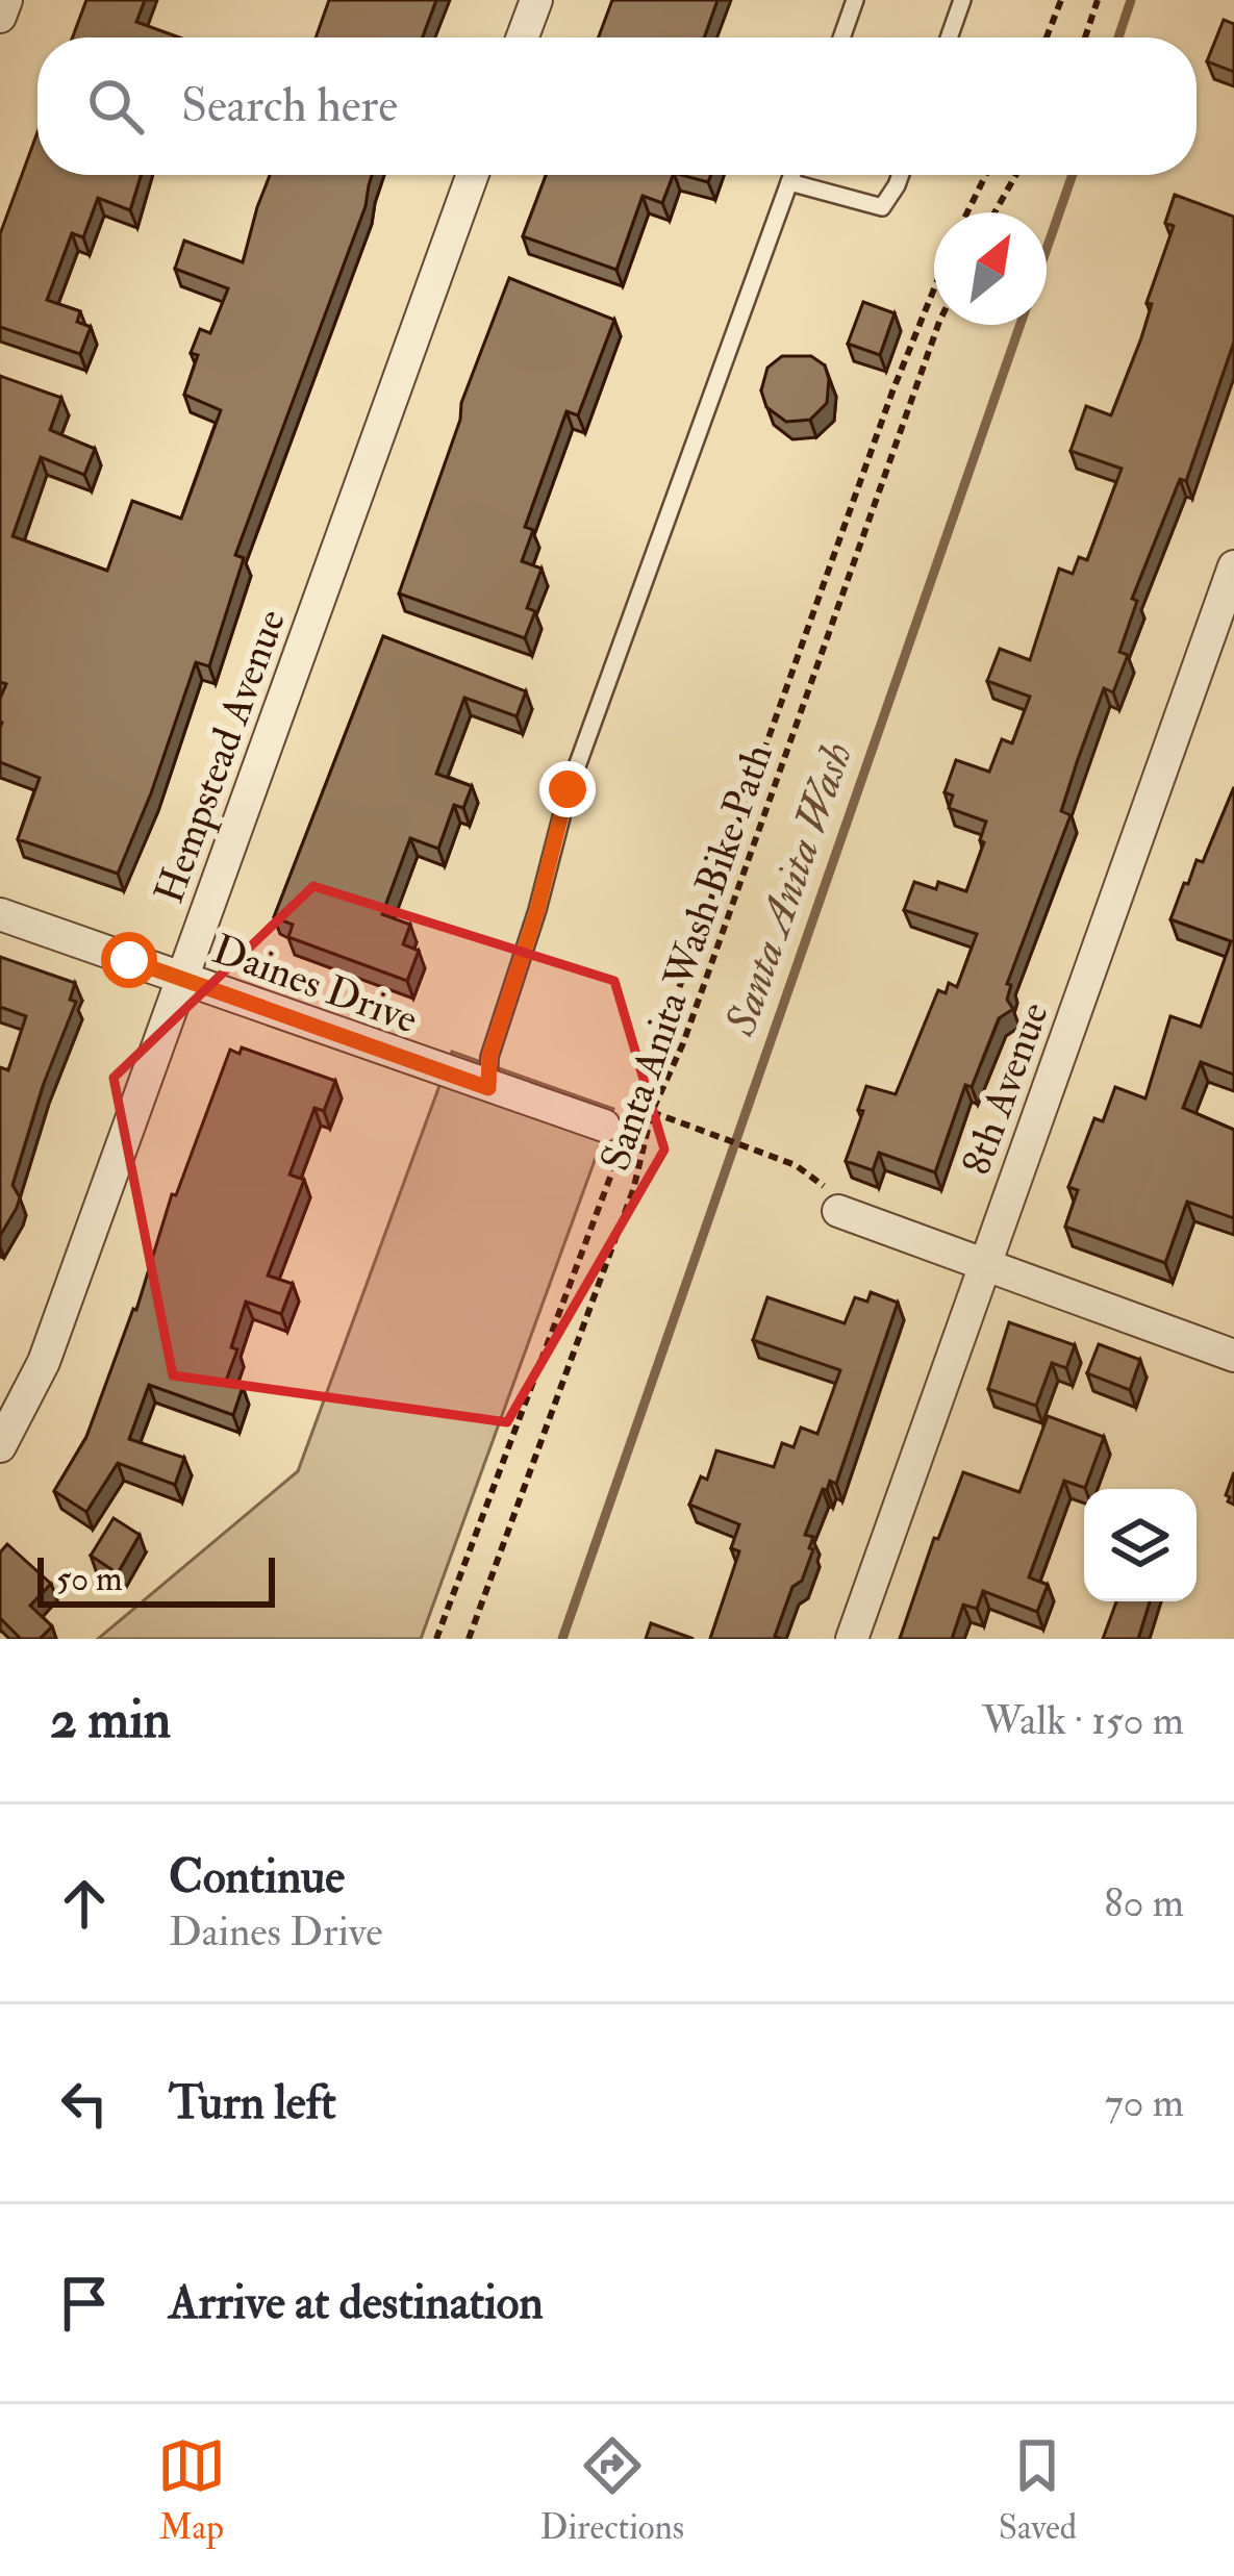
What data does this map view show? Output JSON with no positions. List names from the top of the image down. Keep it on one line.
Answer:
{"streets":{"street":["Hempstead Avenue","Daines Drive","8th Avenue"],"path":["Santa Anita Wash Bike Path"]},"crossings":[["Hempstead Avenue","Daines Drive"]],"water":["Santa Anita Wash"],"scale_bar":"50 m","north":"top right","page":{"search":"Search here","scale":"50 m","heading":["2 min","Walk · 150 m"],"list":[["Continue","Daines Drive","80 m"],["Turn left","70 m"],"Arrive at destination"],"nav":["Map","Directions","Saved"]}}
